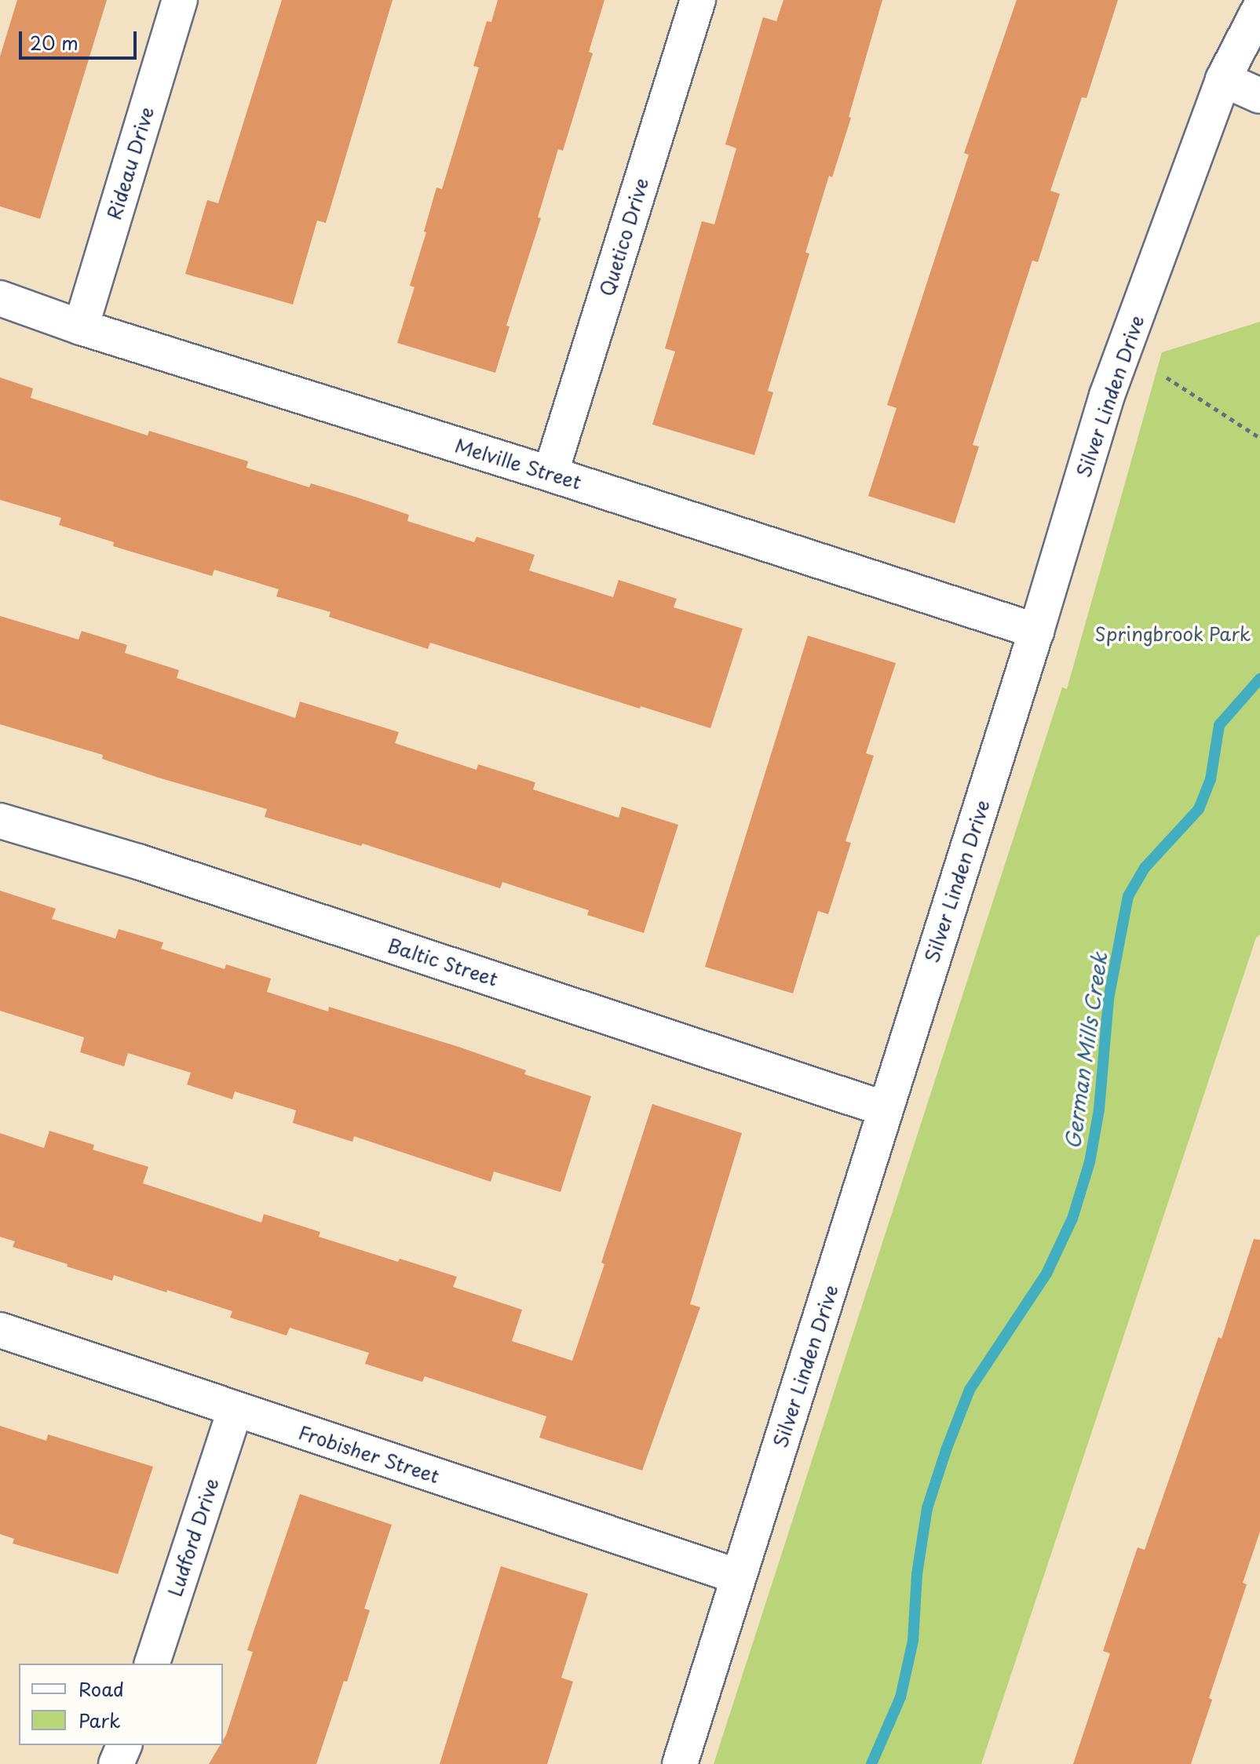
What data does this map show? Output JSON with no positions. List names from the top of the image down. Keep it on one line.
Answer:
{"streets":{"street":["Rideau Drive","Quetico Drive","Silver Linden Drive","Melville Street","Baltic Street","Frobisher Street","Ludford Drive"]},"crossings":[["Rideau Drive","Melville Street"],["Quetico Drive","Melville Street"],["Silver Linden Drive","Melville Street"],["Silver Linden Drive","Baltic Street"],["Silver Linden Drive","Frobisher Street"],["Frobisher Street","Ludford Drive"]],"water":["German Mills Creek"],"parks":["Springbrook Park"],"legend":["Road","Park"],"scale_bar":"20 m"}
